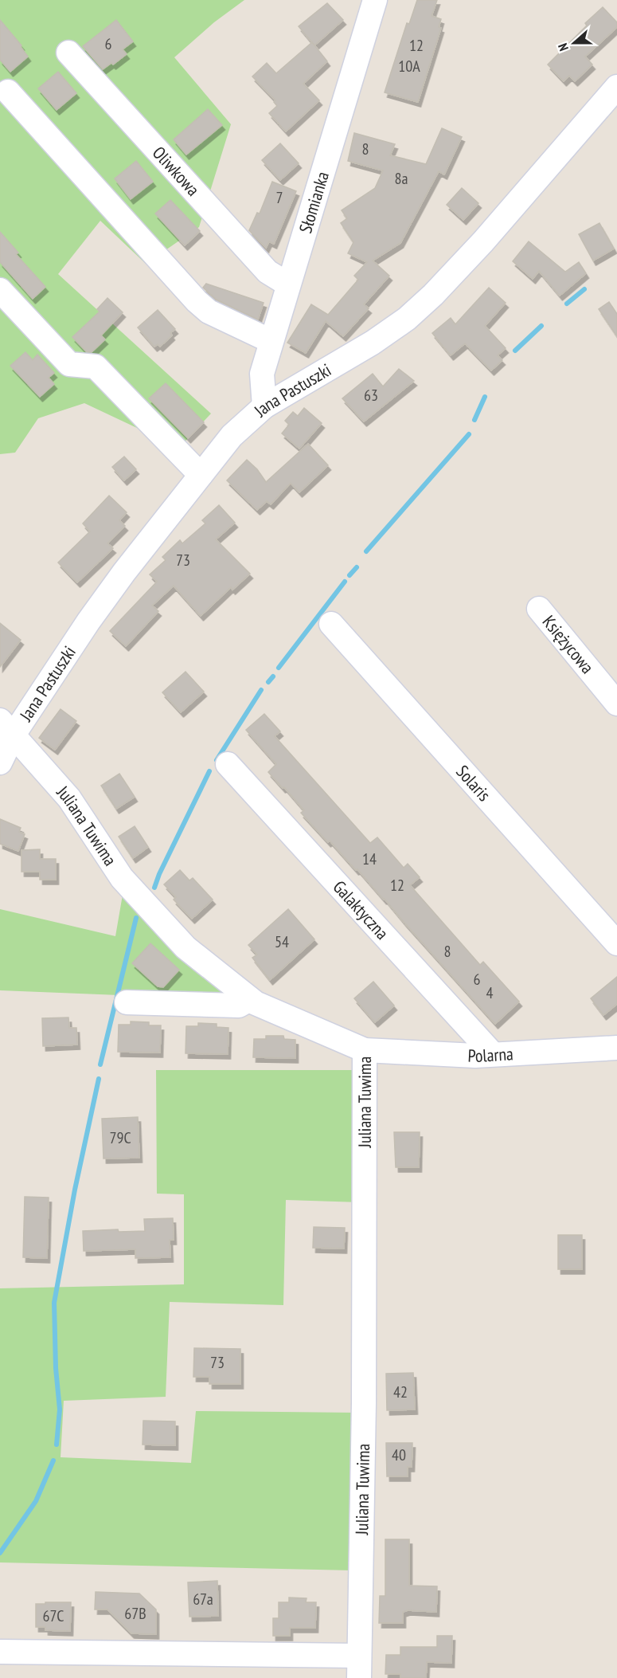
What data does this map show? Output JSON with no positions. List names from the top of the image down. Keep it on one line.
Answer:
{"streets":{"street":["Oliwkowa","Słomianka","Jana Pastuszki","Księżycowa","Solaris","Juliana Tuwima","Galaktyczna","Polarna"]},"crossings":[["Oliwkowa","Słomianka"],["Słomianka","Jana Pastuszki"],["Jana Pastuszki","Juliana Tuwima"],["Juliana Tuwima","Polarna"],["Galaktyczna","Polarna"]],"house_numbers":["6","12","10A","8","8a","7","63","73","14","12","54","8","6","4","79C","73","42","40","67a","67B","67C"],"north":"left"}
